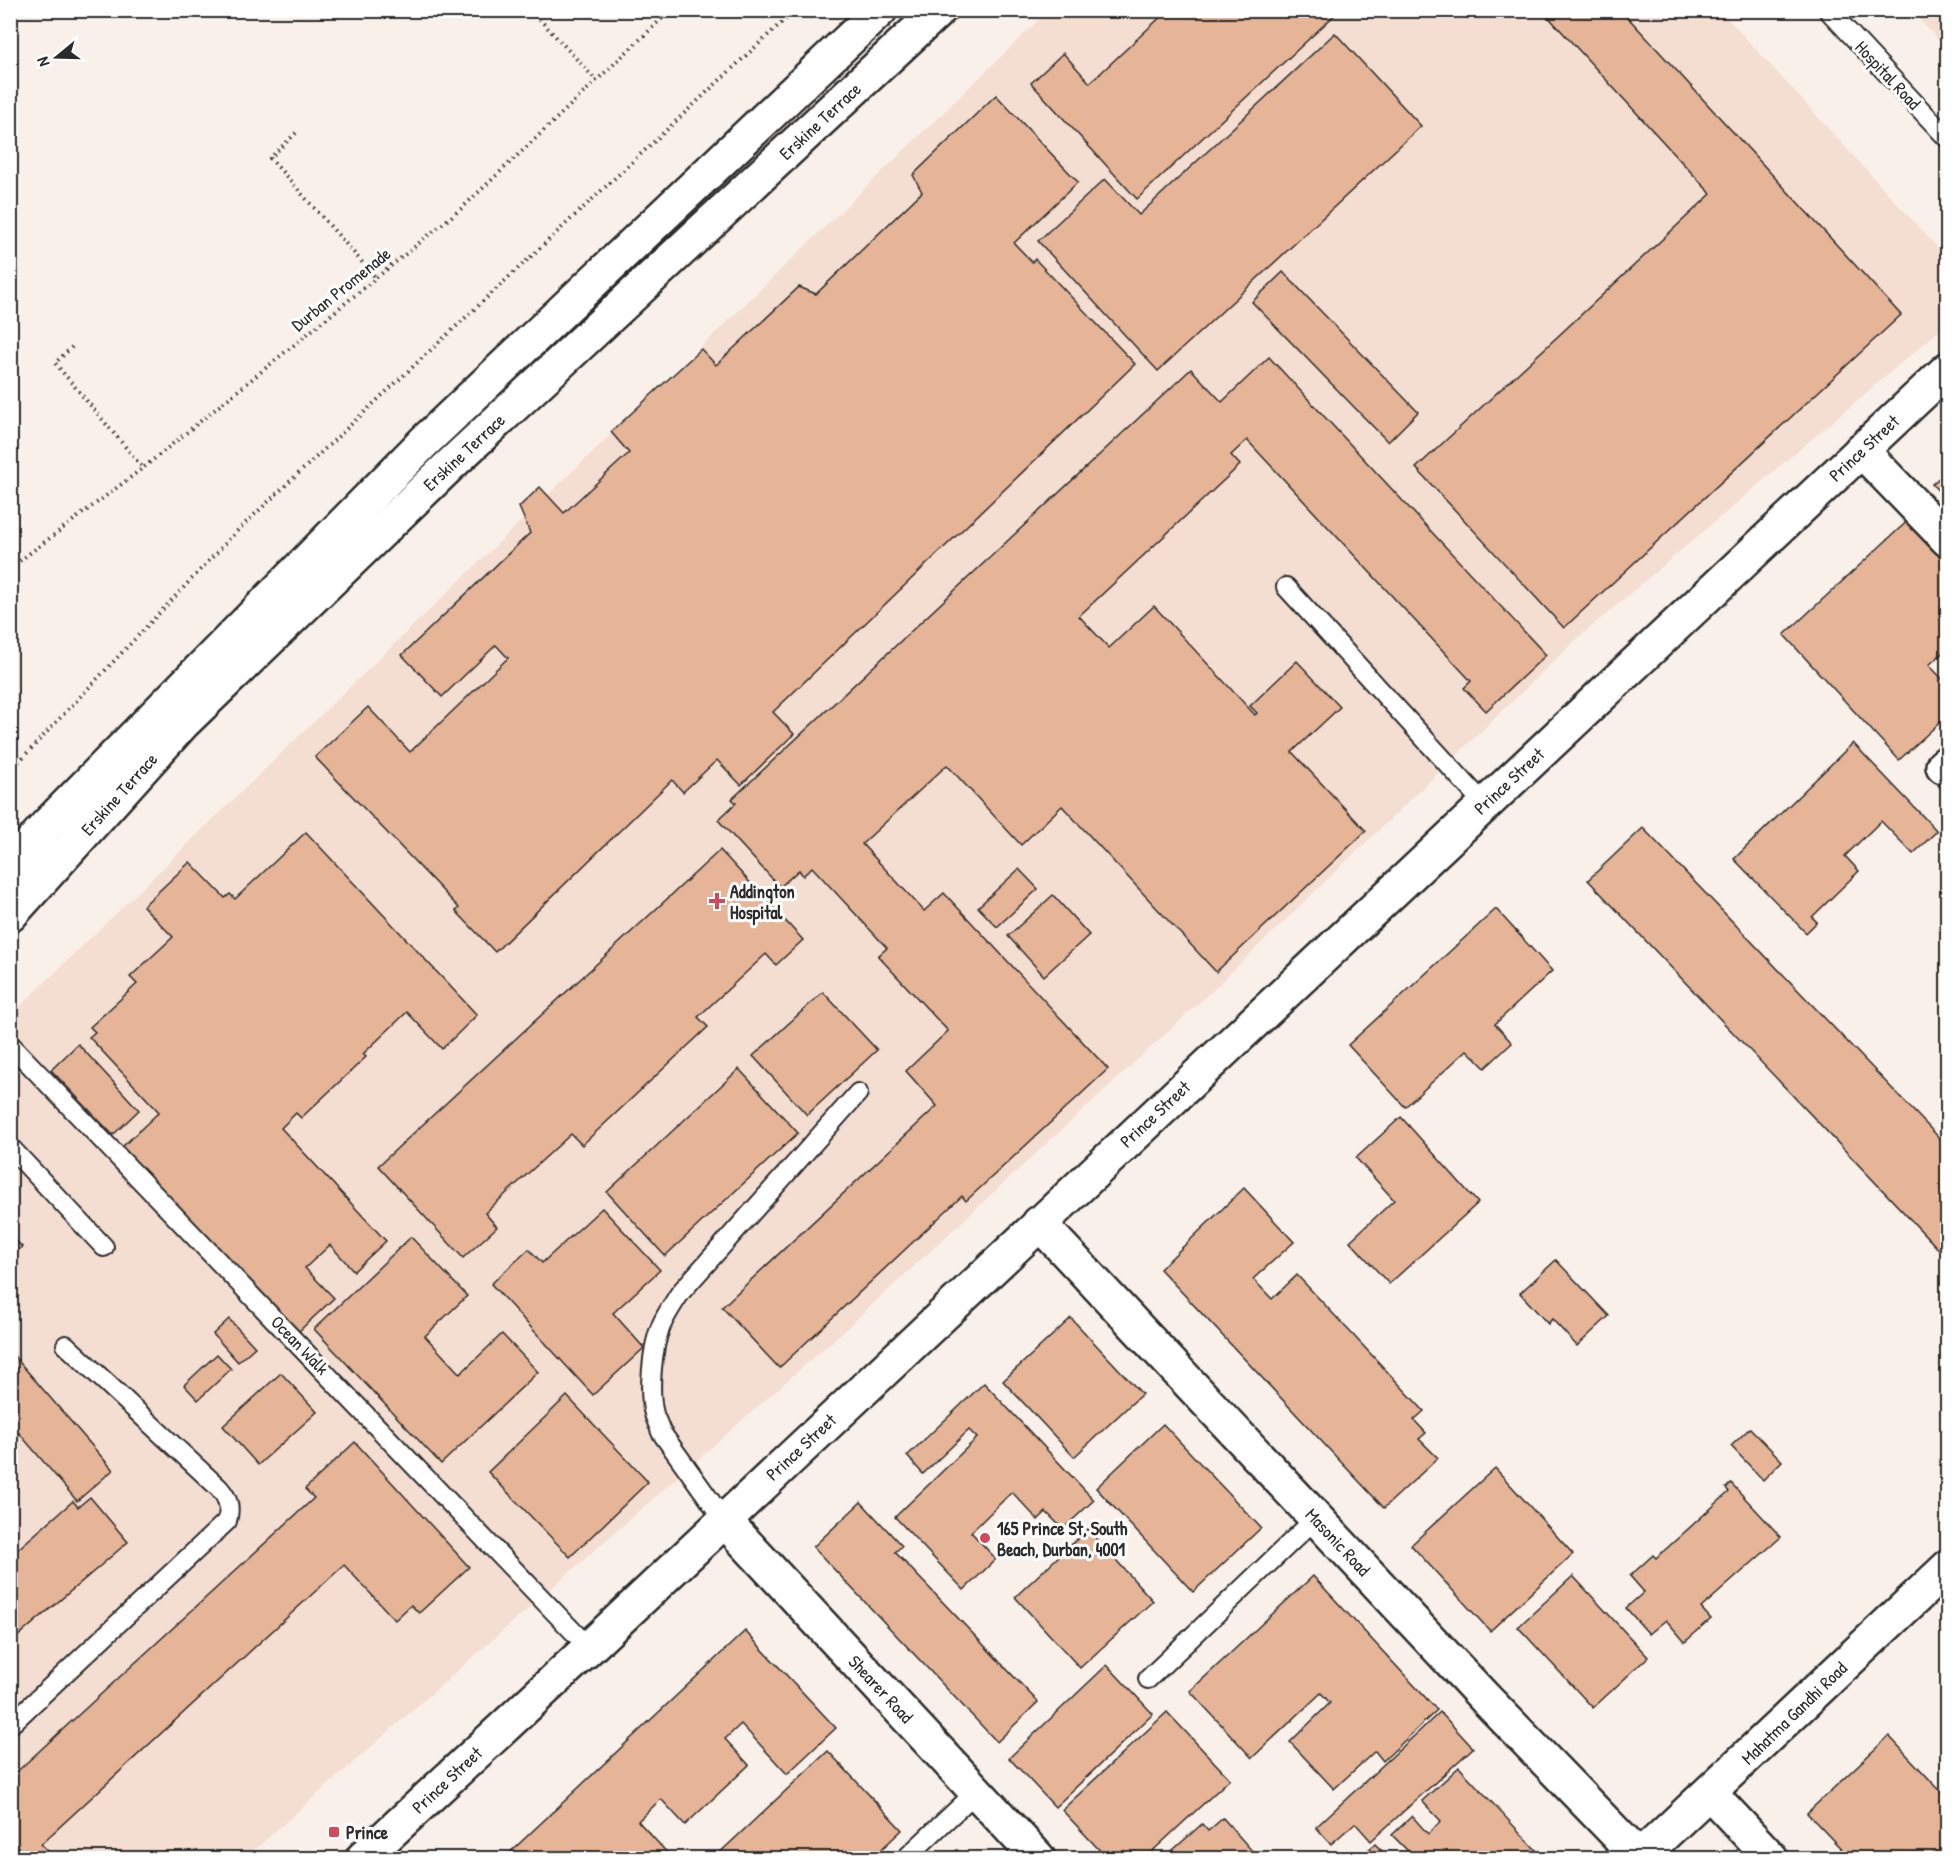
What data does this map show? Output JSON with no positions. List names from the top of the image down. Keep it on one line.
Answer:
{"streets":{"street":["Erskine Terrace","Prince Street","Masonic Road","Shearer Road","Mahatma Gandhi Road"],"lane":["Hospital Road","Ocean Walk"],"path":["Durban Promenade"]},"crossings":[["Prince Street","Ocean Walk"],["Prince Street","Masonic Road"],["Prince Street","Shearer Road"],["Masonic Road","Mahatma Gandhi Road"]],"places":{"health":["Addington Hospital"],"other":["165 Prince St, South Beach, Durban, 4001"],"transit":["Prince"]},"north":"left"}
